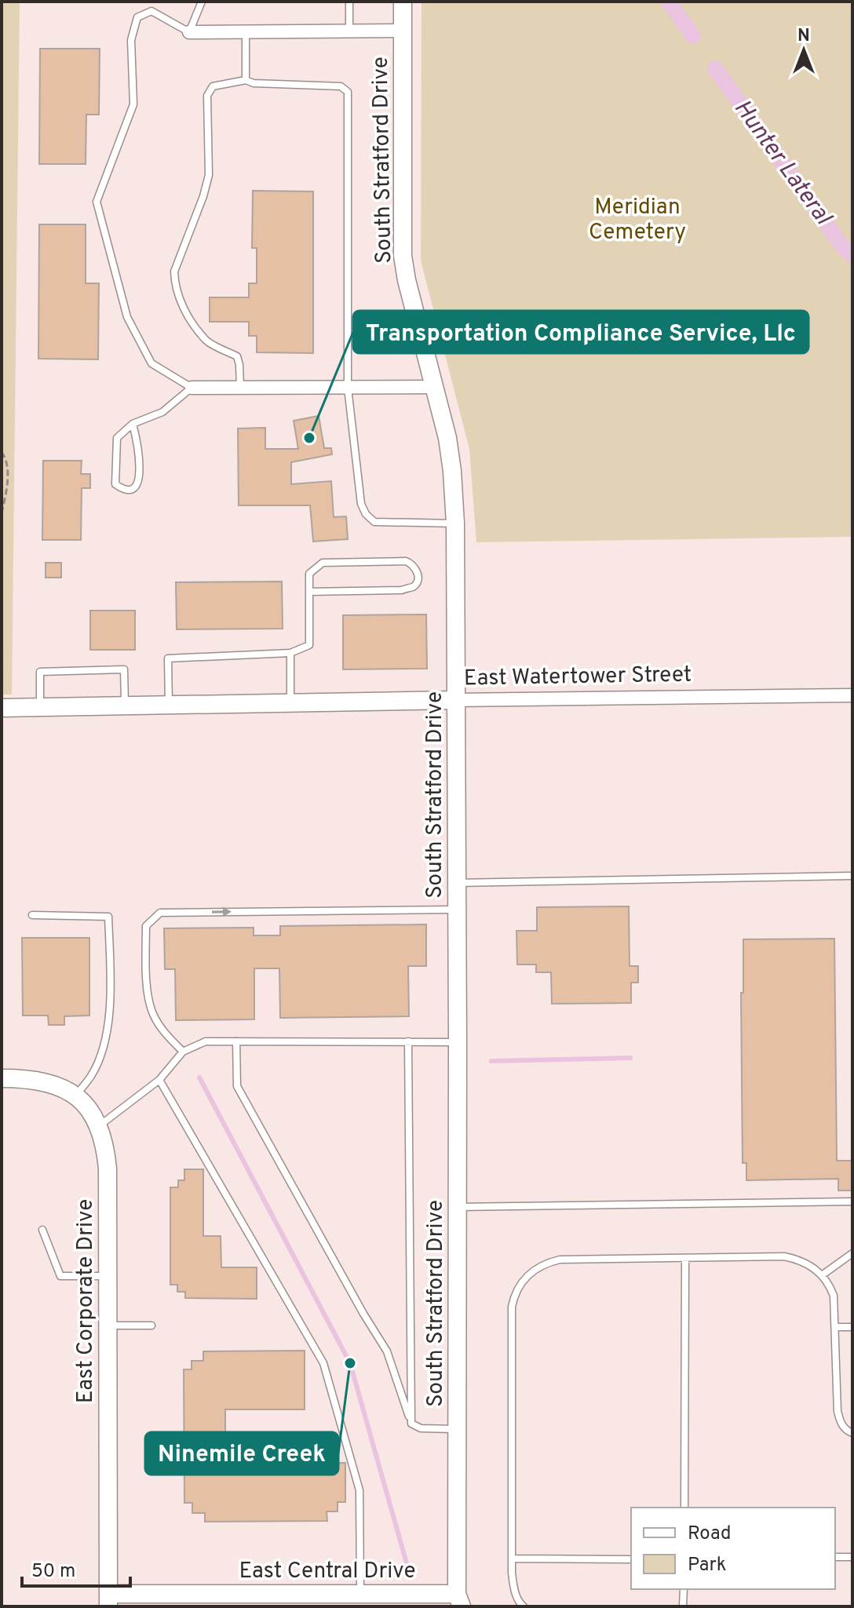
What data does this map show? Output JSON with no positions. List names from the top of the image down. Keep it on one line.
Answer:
{"streets":{"street":["South Stratford Drive","East Watertower Street","East Corporate Drive","East Central Drive"]},"crossings":[["South Stratford Drive","East Watertower Street"],["South Stratford Drive","East Central Drive"],["East Corporate Drive","East Central Drive"]],"water":["Hunter Lateral"],"parks":["Meridian Cemetery"],"places":["Transportation Compliance Service, Llc","Ninemile Creek"],"legend":["Road","Park"],"scale_bar":"50 m","north":"top"}
